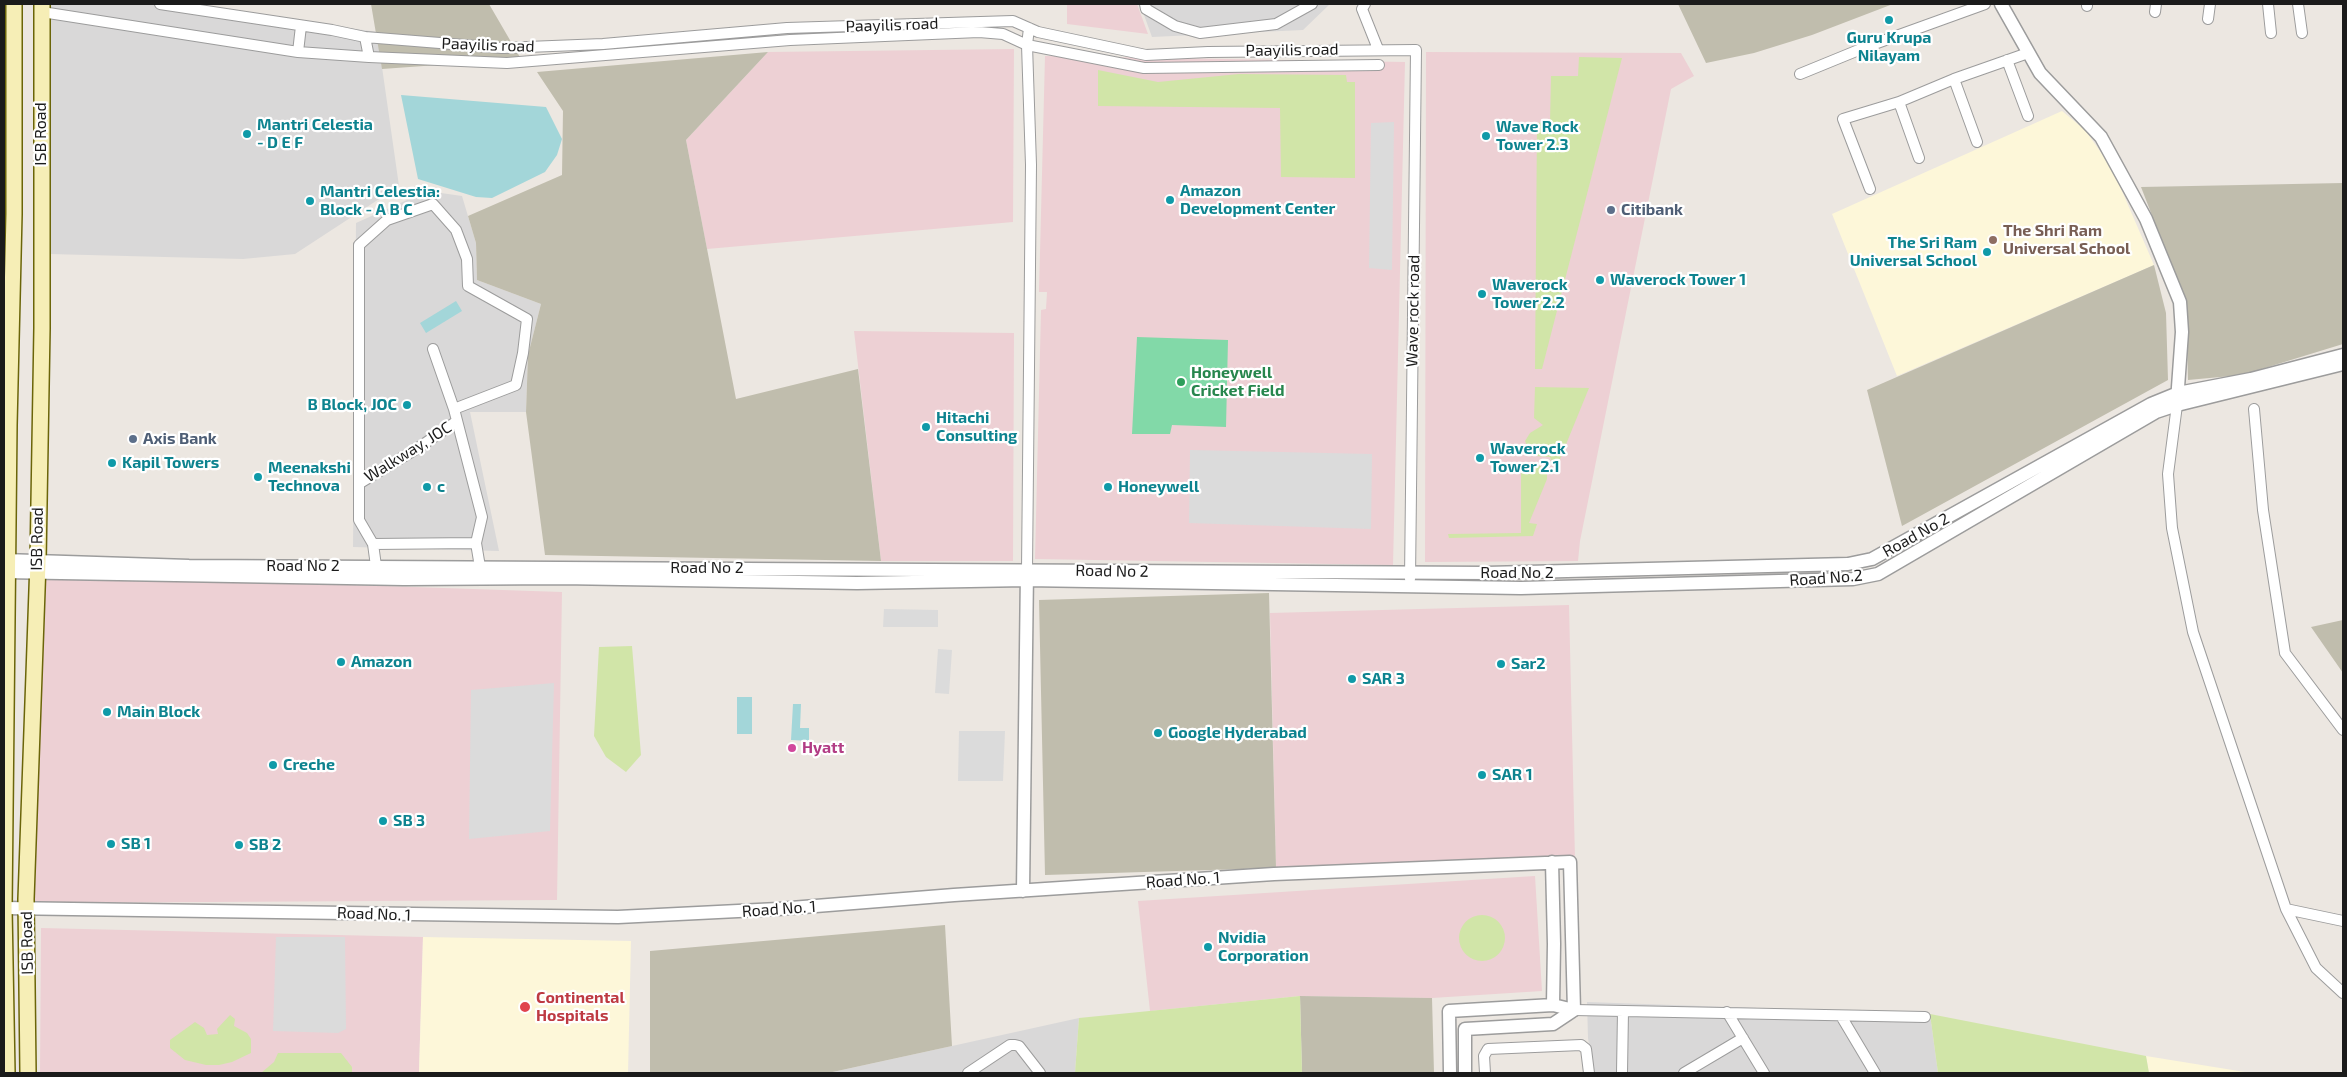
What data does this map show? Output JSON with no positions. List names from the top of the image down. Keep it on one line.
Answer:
{"streets":{"main road":["ISB Road"],"street":["Paayilis road","Wave rock road","Walkway, JOC","Road No 2","Road No.2","Road No. 1"]},"crossings":[["Paayilis road","ISB Road"],["Paayilis road","Wave rock road"],["ISB Road","Road No 2"],["ISB Road","Road No. 1"],["Wave rock road","Road No 2"],["Road No 2","Road No.2"]],"places":["Guru Krupa Nilayam","Mantri Celestia - D E F","Wave Rock Tower 2.3","Amazon Development Center","Mantri Celestia: Block - A B C","Citibank","The Shri Ram Universal School","The Sri Ram Universal School","Waverock Tower 1","Waverock Tower 2.2","Honeywell Cricket Field","B Block, JOC","Hitachi Consulting","Axis Bank","Waverock Tower 2.1","Kapil Towers","Meenakshi Technova","c","Honeywell","Amazon","Sar2","SAR 3","Main Block","Google Hyderabad","Hyatt","Creche","SAR 1","SB 3","SB 1","SB 2","Nvidia Corporation","Continental Hospitals"]}
